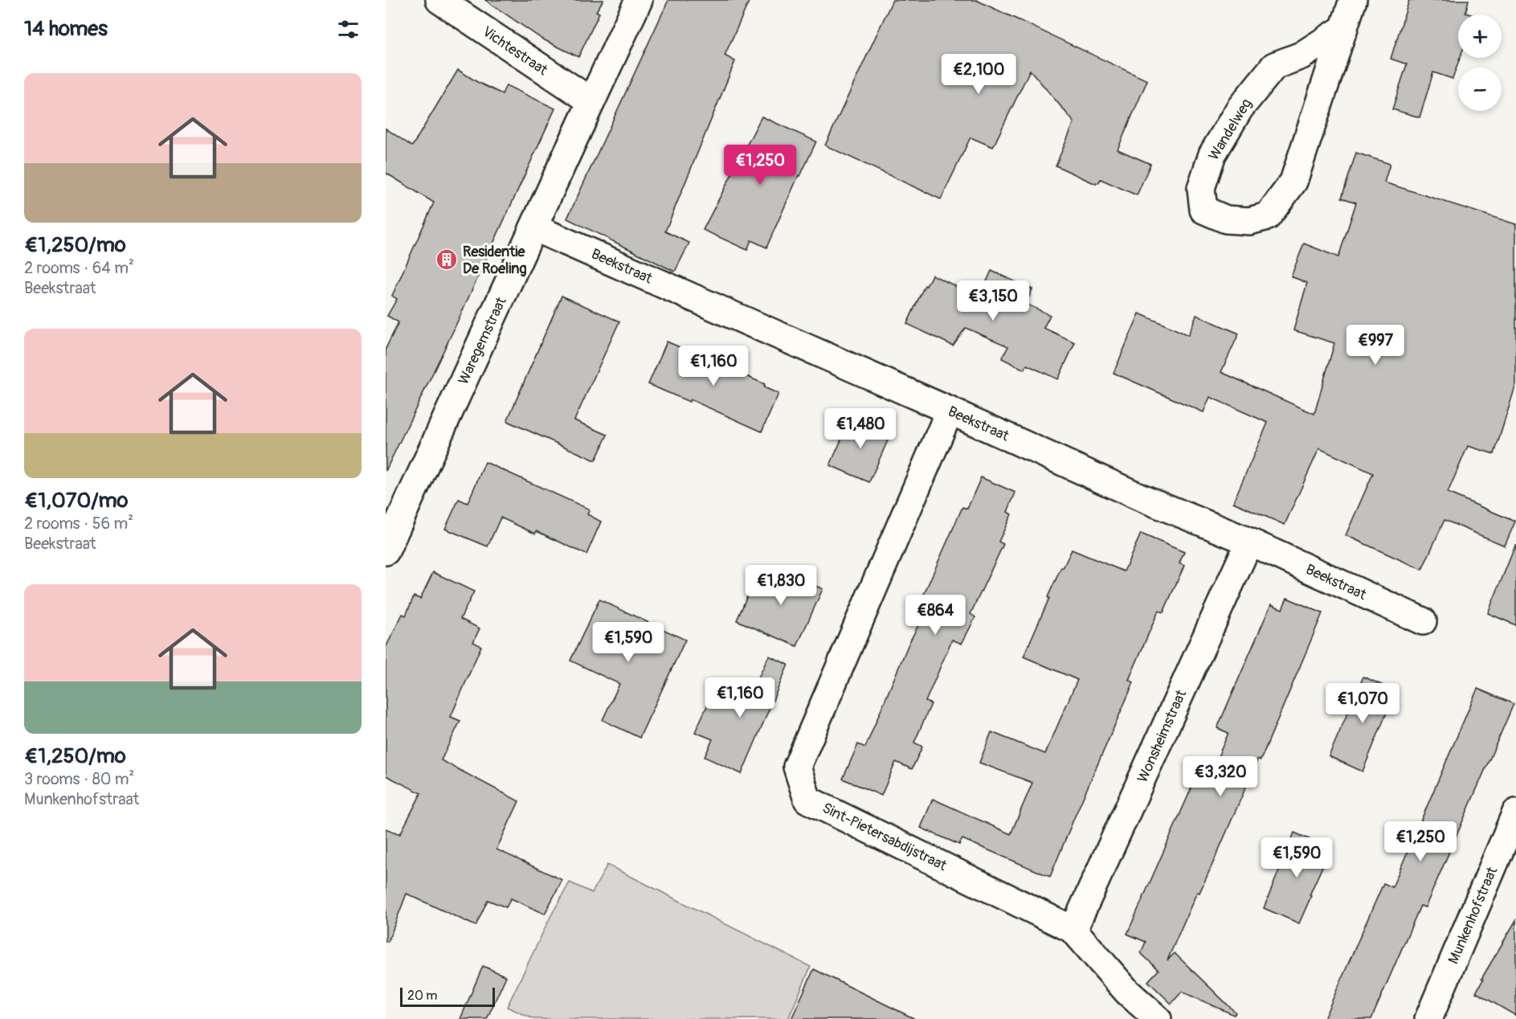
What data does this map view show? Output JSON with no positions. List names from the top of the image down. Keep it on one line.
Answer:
{"streets":{"street":["Vichtestraat","Wandelweg","Beekstraat","Waregemstraat","Wonsheimstraat","Sint-Pietersabdijstraat","Munkenhofstraat"]},"crossings":[["Vichtestraat","Waregemstraat"],["Beekstraat","Waregemstraat"],["Beekstraat","Wonsheimstraat"],["Beekstraat","Sint-Pietersabdijstraat"],["Wonsheimstraat","Sint-Pietersabdijstraat"]],"places":{"building":["Residentie De Roeling"]},"scale_bar":"20 m","page":{"heading":"14 homes","map_buttons":["+","−"],"price":["€2,100","€1,250","€3,150","€997","€1,160","€1,480","€1,830","€864","€1,590","€1,160","€1,070","€3,320","€1,250","€1,590"],"list":[{"name":"€1,250/mo","note":"2 rooms · 64 m² · Beekstraat"},{"name":"€1,070/mo","note":"2 rooms · 56 m² · Beekstraat"},{"name":"€1,250/mo","note":"3 rooms · 80 m² · Munkenhofstraat"}],"scale":"20 m"}}
